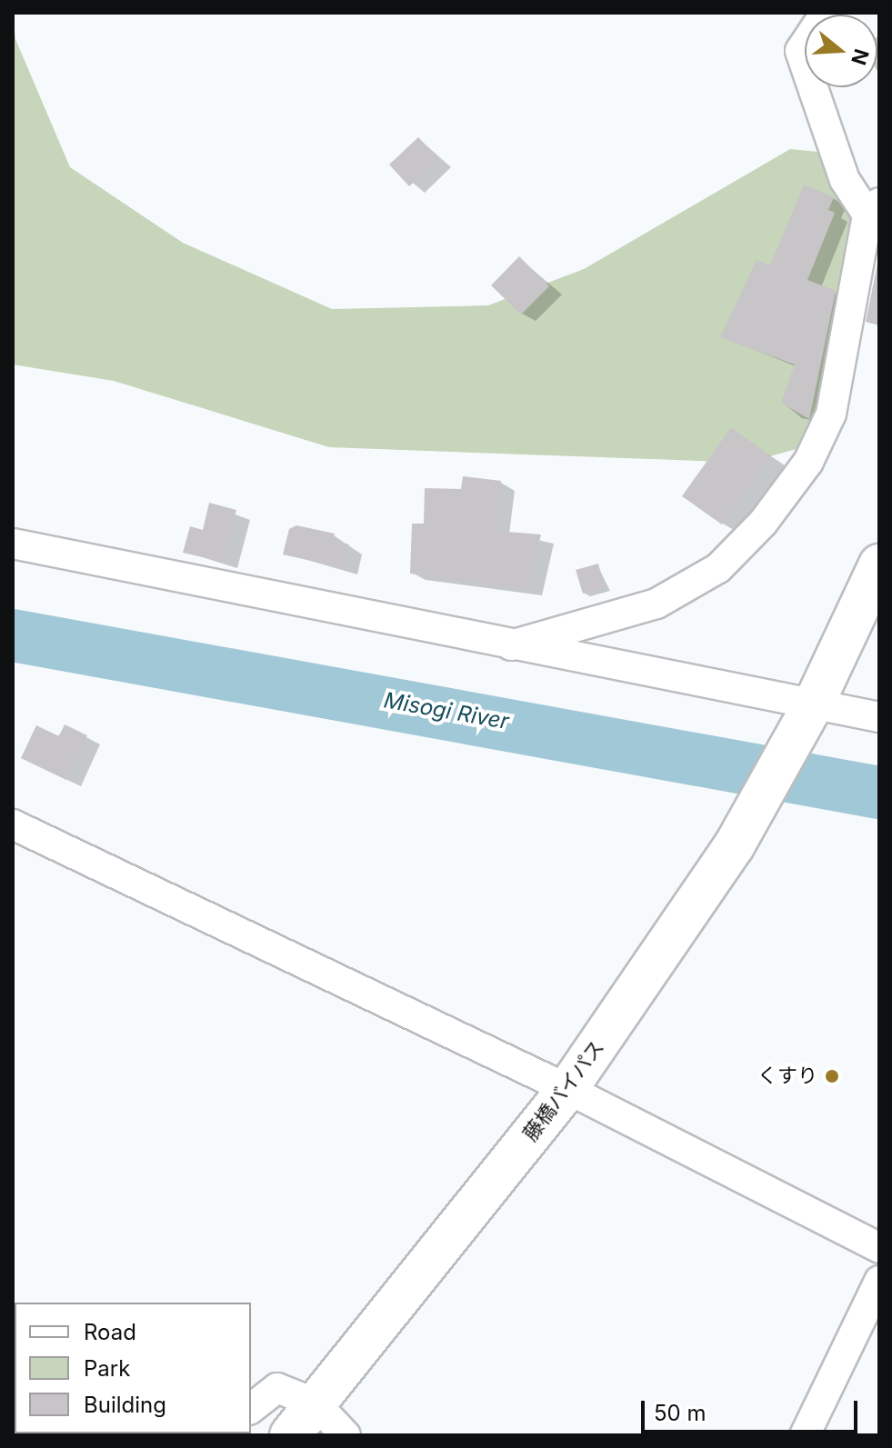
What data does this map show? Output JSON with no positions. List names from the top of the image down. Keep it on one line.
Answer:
{"streets":{"highway":["藤橋バイパス"]},"water":["Misogi River"],"places":["くすり"],"legend":["Road","Park","Building"],"scale_bar":"50 m","north":"right"}
